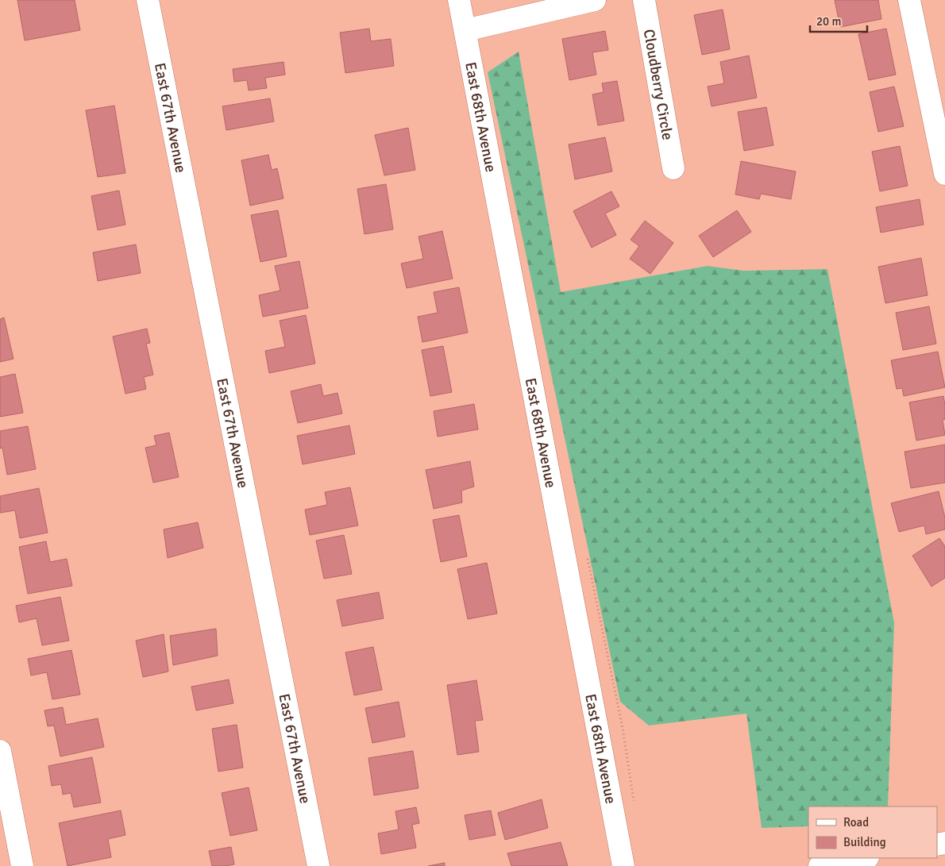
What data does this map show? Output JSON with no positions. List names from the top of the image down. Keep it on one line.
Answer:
{"streets":{"street":["Cloudberry Circle","East 68th Avenue","East 67th Avenue"]},"legend":["Road","Building"],"scale_bar":"20 m"}
